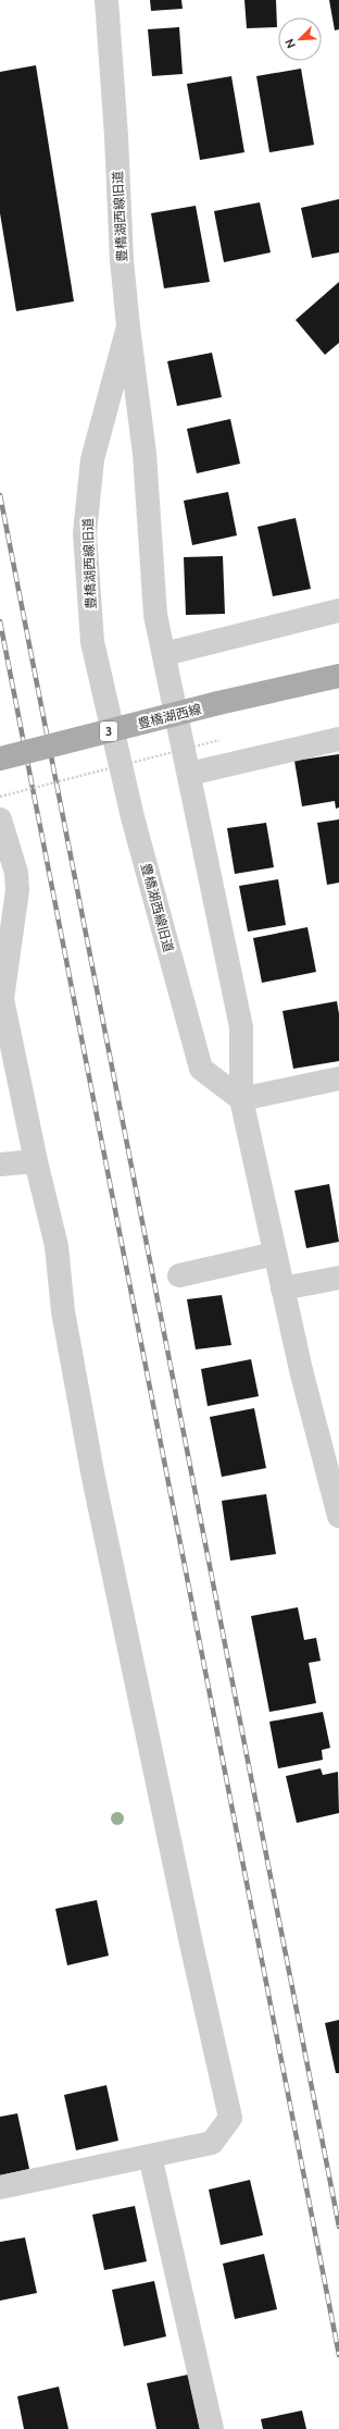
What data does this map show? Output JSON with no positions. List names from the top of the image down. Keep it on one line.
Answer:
{"streets":{"main road":["豊橋湖西線","3"],"street":["豊橋湖西線旧道"]},"north":"bottom left"}
